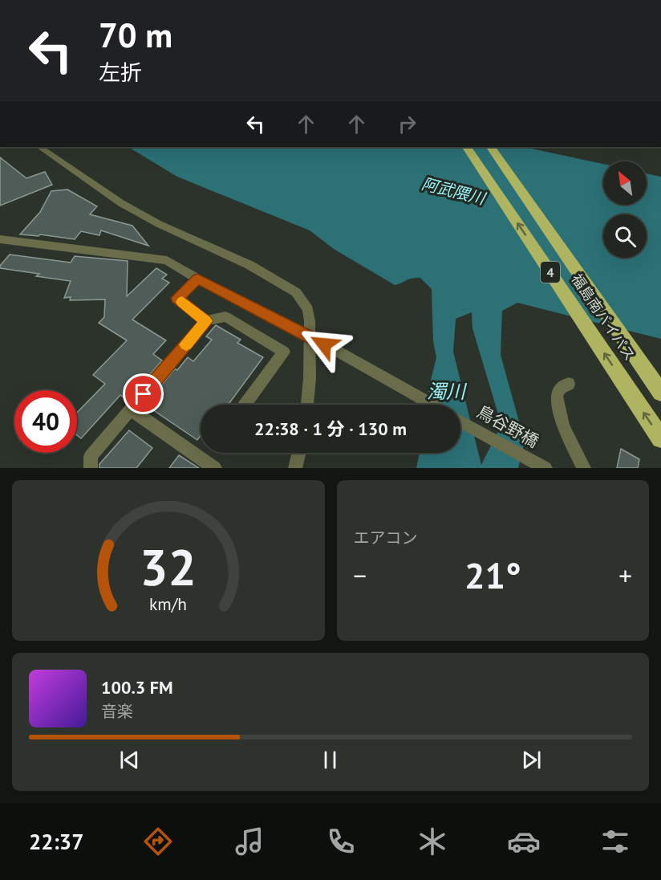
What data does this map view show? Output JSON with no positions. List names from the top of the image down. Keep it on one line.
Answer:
{"streets":{"highway":["4","福島南バイパス"],"street":["鳥谷野橋"]},"water":["阿武隈川","濁川"],"north":"top left","page":{"turn":["70 m","左折"],"limit":"40","trip":"22:38 · 1 分 · 130 m","tile":"エアコン","heat":["−","21°","+"],"song":["100.3 FM","音楽"],"tabs":"22:37","gauge":["32","km/h"]}}
